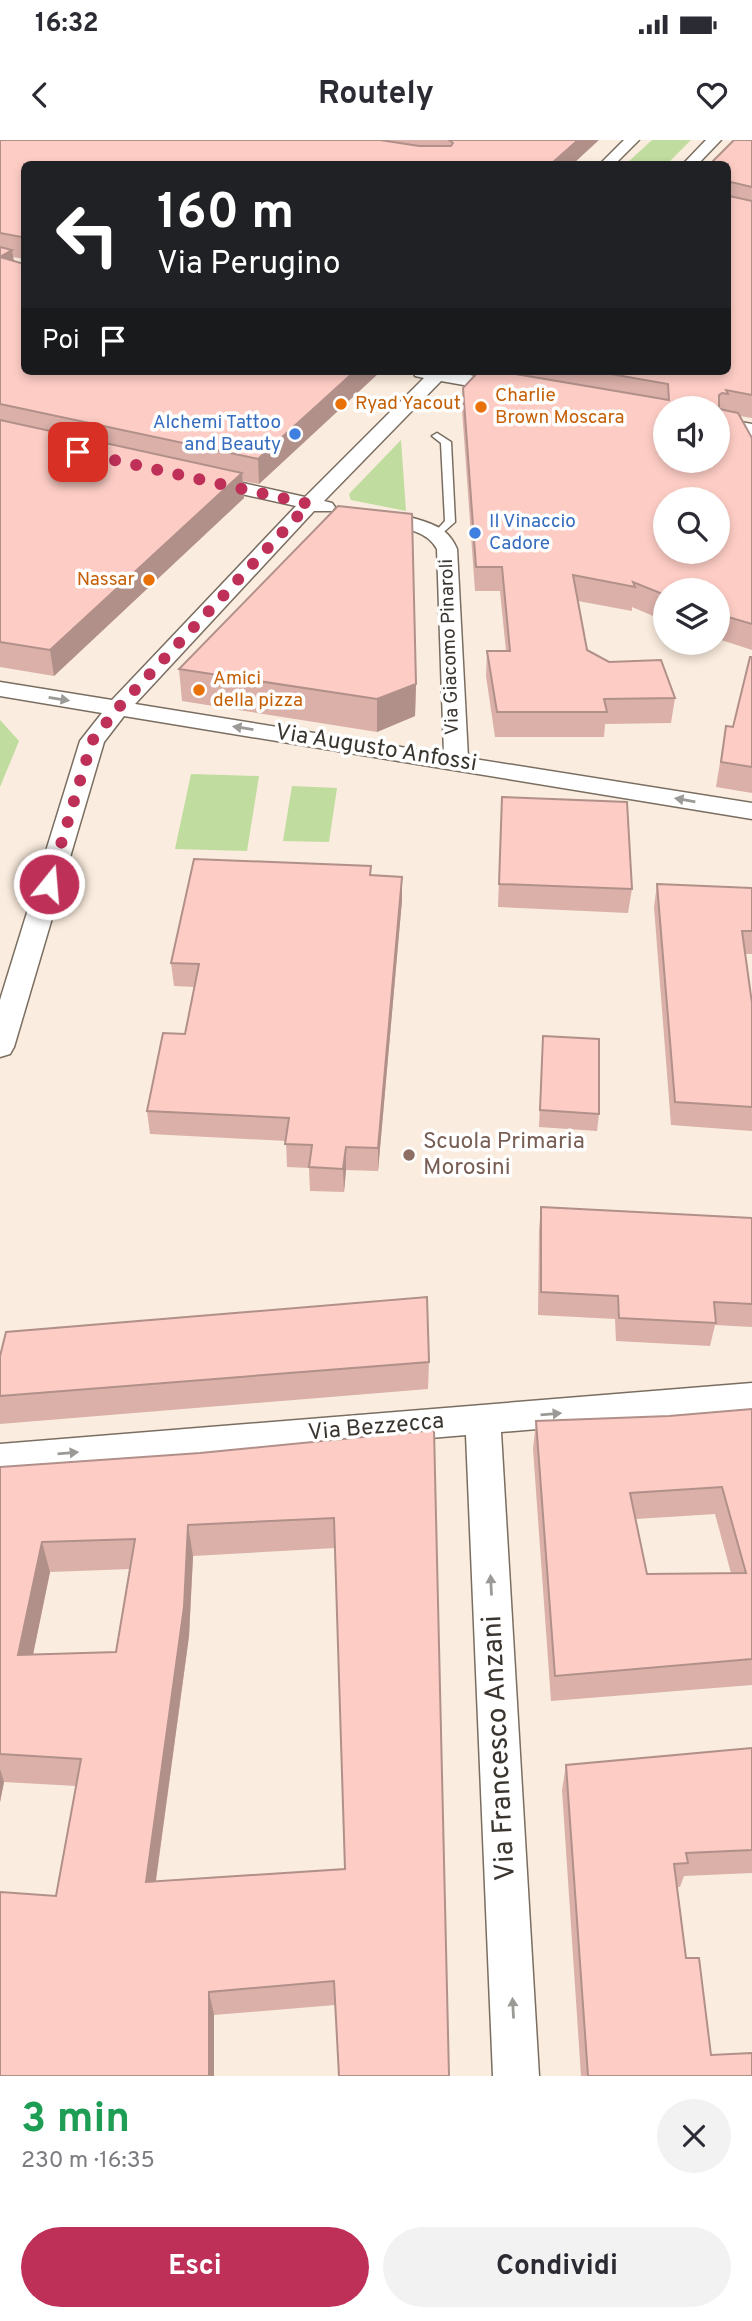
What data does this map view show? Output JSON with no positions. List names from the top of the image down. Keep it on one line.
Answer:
{"streets":{"street":["Via Giacomo Pinaroli","Via Augusto Anfossi","Via Bezzecca","Via Francesco Anzani"]},"crossings":[["Via Giacomo Pinaroli","Via Augusto Anfossi"],["Via Bezzecca","Via Francesco Anzani"]],"one_way":["Via Bezzecca","Via Francesco Anzani"],"places":["Ryad Yacout","Charlie Brown Moscara","Alchemi Tattoo and Beauty","Il Vinaccio Cadore","Nassar","Amici della pizza","Scuola Primaria Morosini"],"page":{"status":"16:32","header":"Routely","turn":["160 m","Via Perugino"],"then":"Poi","heading":["3 min","230 m · 16:35"],"buttons":["Esci","Condividi"]}}
